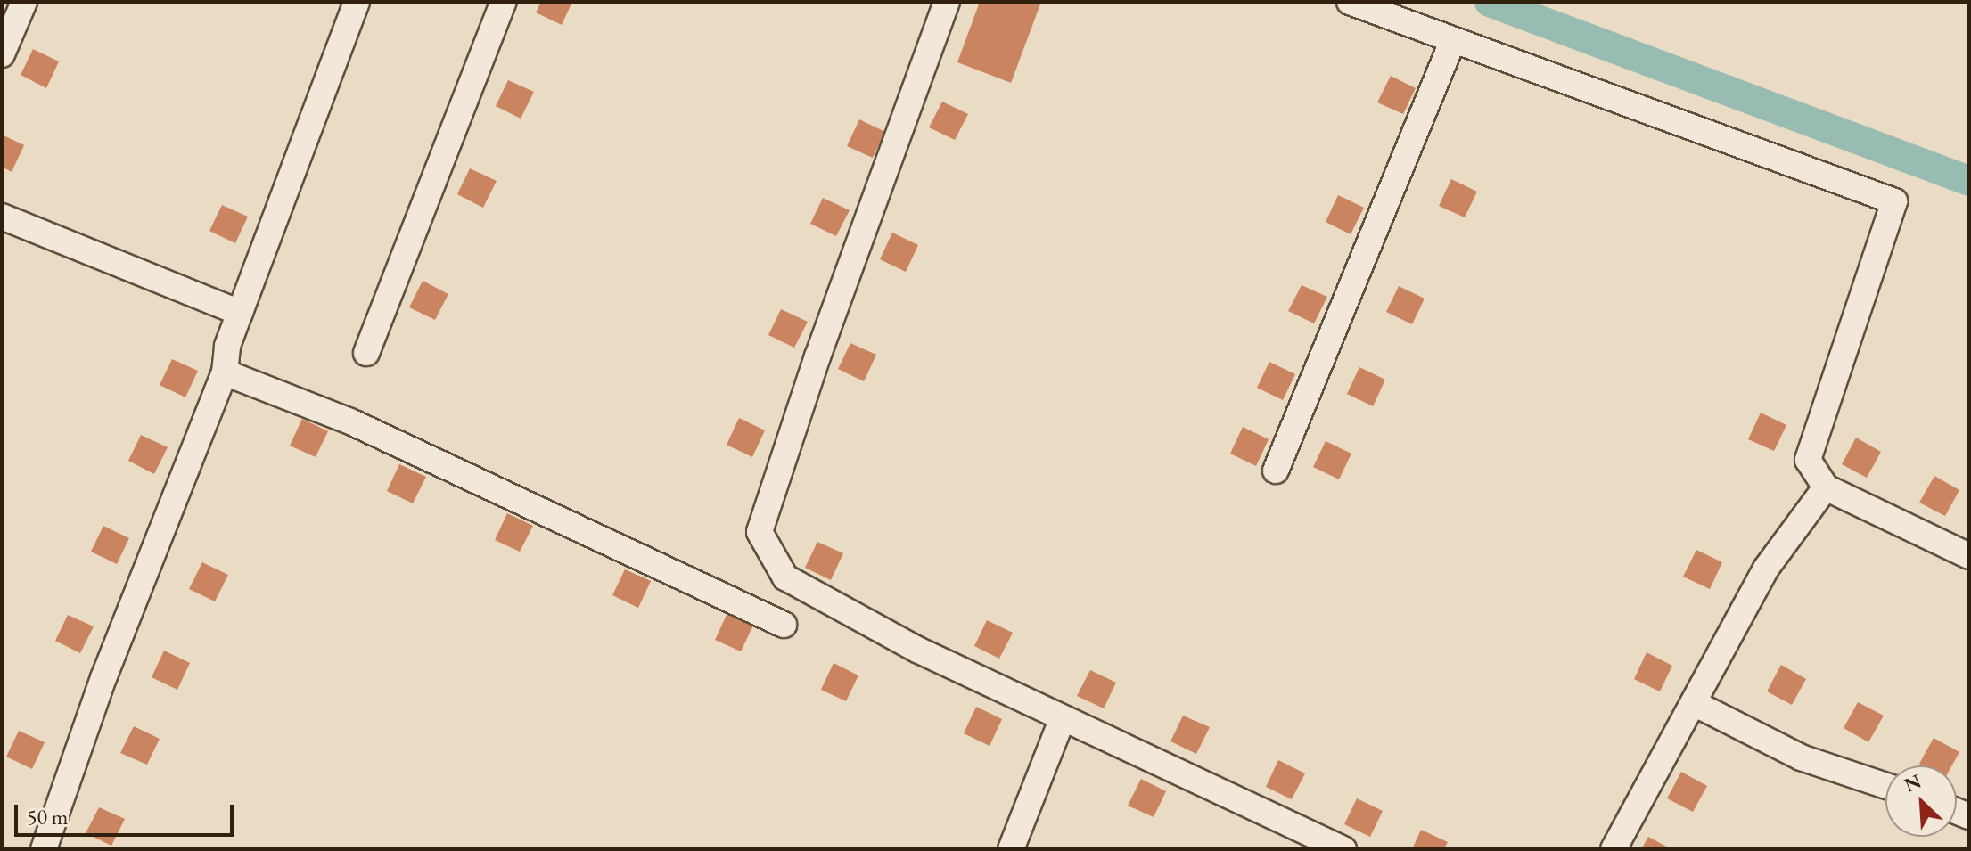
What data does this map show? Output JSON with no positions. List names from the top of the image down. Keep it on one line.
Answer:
{"scale_bar":"50 m","north":"top left"}
